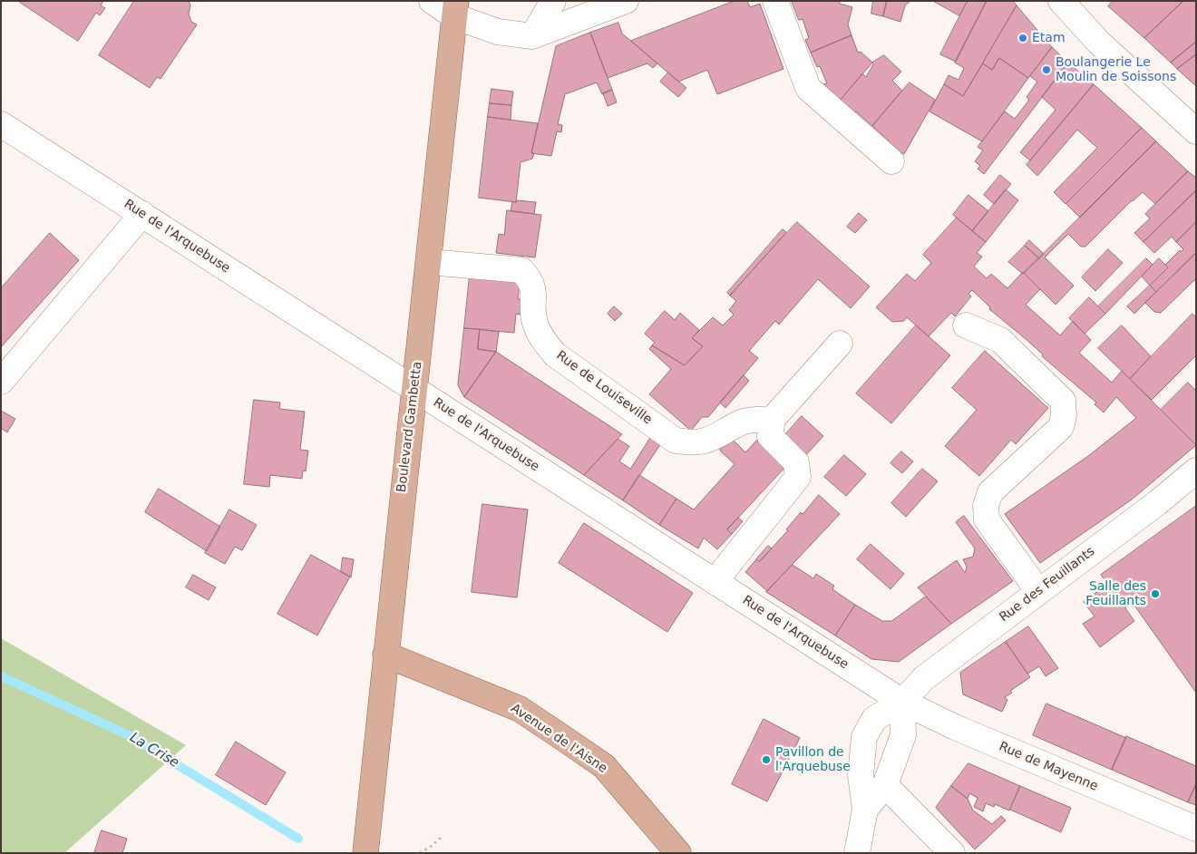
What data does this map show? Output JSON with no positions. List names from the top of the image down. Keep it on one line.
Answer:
{"streets":{"main road":["Boulevard Gambetta","Avenue de l'Aisne"],"street":["Rue de l'Arquebuse","Rue de Louiseville","Rue des Feuillants","Rue de Mayenne"]},"crossings":[["Rue de l'Arquebuse","Boulevard Gambetta"],["Rue de l'Arquebuse","Rue des Feuillants"],["Rue de l'Arquebuse","Rue de Mayenne"],["Rue de Louiseville","Boulevard Gambetta"],["Boulevard Gambetta","Avenue de l'Aisne"],["Rue des Feuillants","Rue de Mayenne"]],"water":["La Crise"],"places":["Etam","Boulangerie Le Moulin de Soissons","Salle des Feuillants","Pavillon de l'Arquebuse"]}
